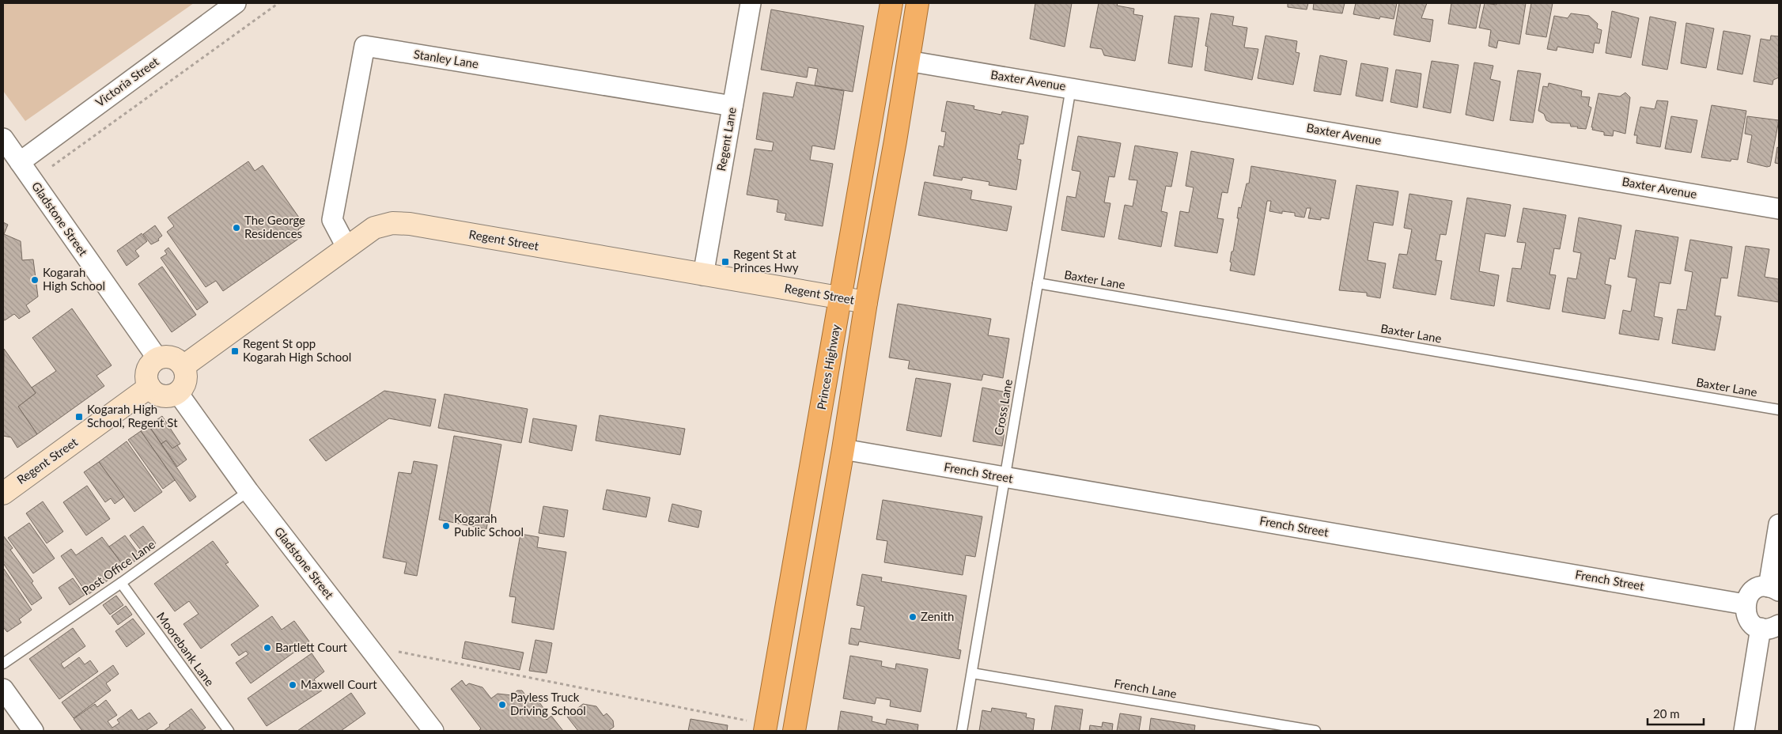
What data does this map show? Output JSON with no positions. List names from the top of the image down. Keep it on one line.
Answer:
{"streets":{"highway":["Princes Highway"],"main road":["Regent Street"],"street":["Stanley Lane","Baxter Avenue","Victoria Street","Regent Lane","Gladstone Street","French Street"],"lane":["Baxter Lane","Cross Lane","Post Office Lane","Moorebank Lane","French Lane"]},"crossings":[["Stanley Lane","Regent Lane"],["Stanley Lane","Regent Street"],["Baxter Avenue","Cross Lane"],["Victoria Street","Gladstone Street"],["Regent Lane","Regent Street"],["Gladstone Street","Regent Street"],["Gladstone Street","Post Office Lane"],["Regent Street","Princes Highway"],["Baxter Lane","Cross Lane"],["Cross Lane","French Street"],["Cross Lane","French Lane"],["Post Office Lane","Moorebank Lane"]],"places":{"other":["The George Residences","Kogarah High School","Kogarah Public School","Zenith","Bartlett Court","Maxwell Court","Payless Truck Driving School"],"transit":["Regent St at Princes Hwy","Regent St opp Kogarah High School","Kogarah High School, Regent St"]},"scale_bar":"20 m"}
